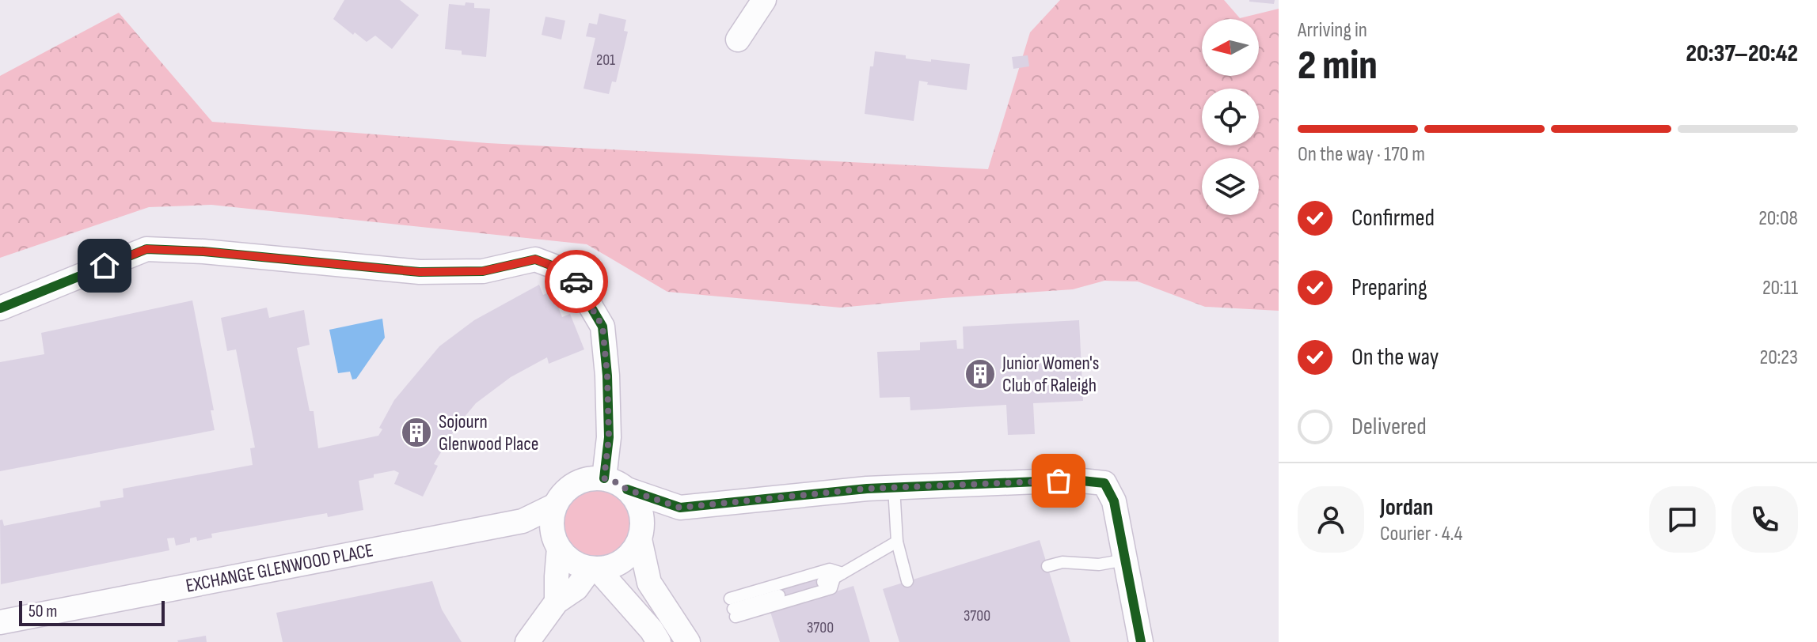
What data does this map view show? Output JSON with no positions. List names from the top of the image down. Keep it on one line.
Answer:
{"streets":{"street":["EXCHANGE GLENWOOD PLACE"]},"places":{"building":["Junior Women's Club of Raleigh","Sojourn Glenwood Place"]},"house_numbers":["201","3700","3700"],"scale_bar":"50 m","north":"left","page":{"heading":["2 min","Arriving in","20:37–20:42"],"panel":["Jordan","Courier · 4.4"],"bar":"On the way · 170 m","list":[["Confirmed","20:08"],["Preparing","20:11"],["On the way","20:23"],"Delivered"],"scale":"50 m"}}
